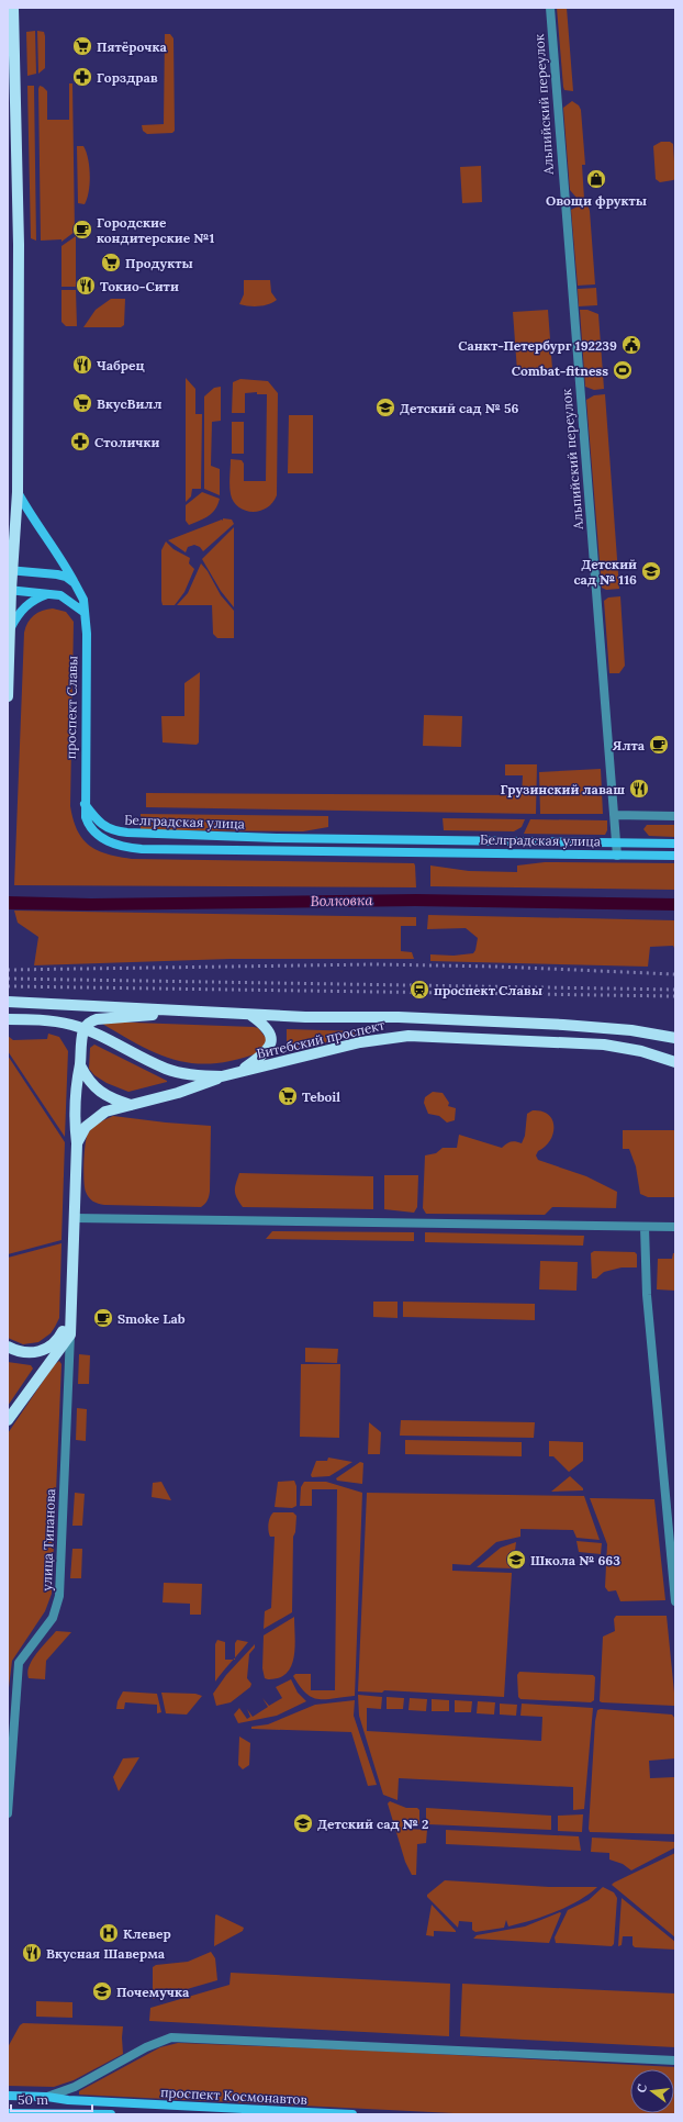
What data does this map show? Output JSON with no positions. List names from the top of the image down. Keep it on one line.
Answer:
{"streets":{"main road":["Витебский проспект"],"street":["Альпийский переулок","проспект Славы","Белградская улица","улица Типанова","проспект Космонавтов"]},"crossings":[["Альпийский переулок","Белградская улица"],["проспект Славы","Белградская улица"]],"water":["Волковка"],"places":{"supermarket":["Пятёрочка","Продукты","ВкусВилл","Teboil"],"pharmacy":["Горздрав","Столички"],"shop":["Овощи фрукты"],"cafe":["Городские кондитерские №1","Ялта","Smoke Lab"],"restaurant":["Токио-Сити","Чабрец","Грузинский лаваш","Вкусная Шаверма"],"public building":["Санкт-Петербург 192239"],"sports":["Combat-fitness"],"school or university":["Детский сад № 56","Детский сад № 116","Школа № 663","Детский сад № 2","Почемучка"],"station":["проспект Славы"],"hospital":["Клевер"]},"scale_bar":"50 m","north":"left"}
